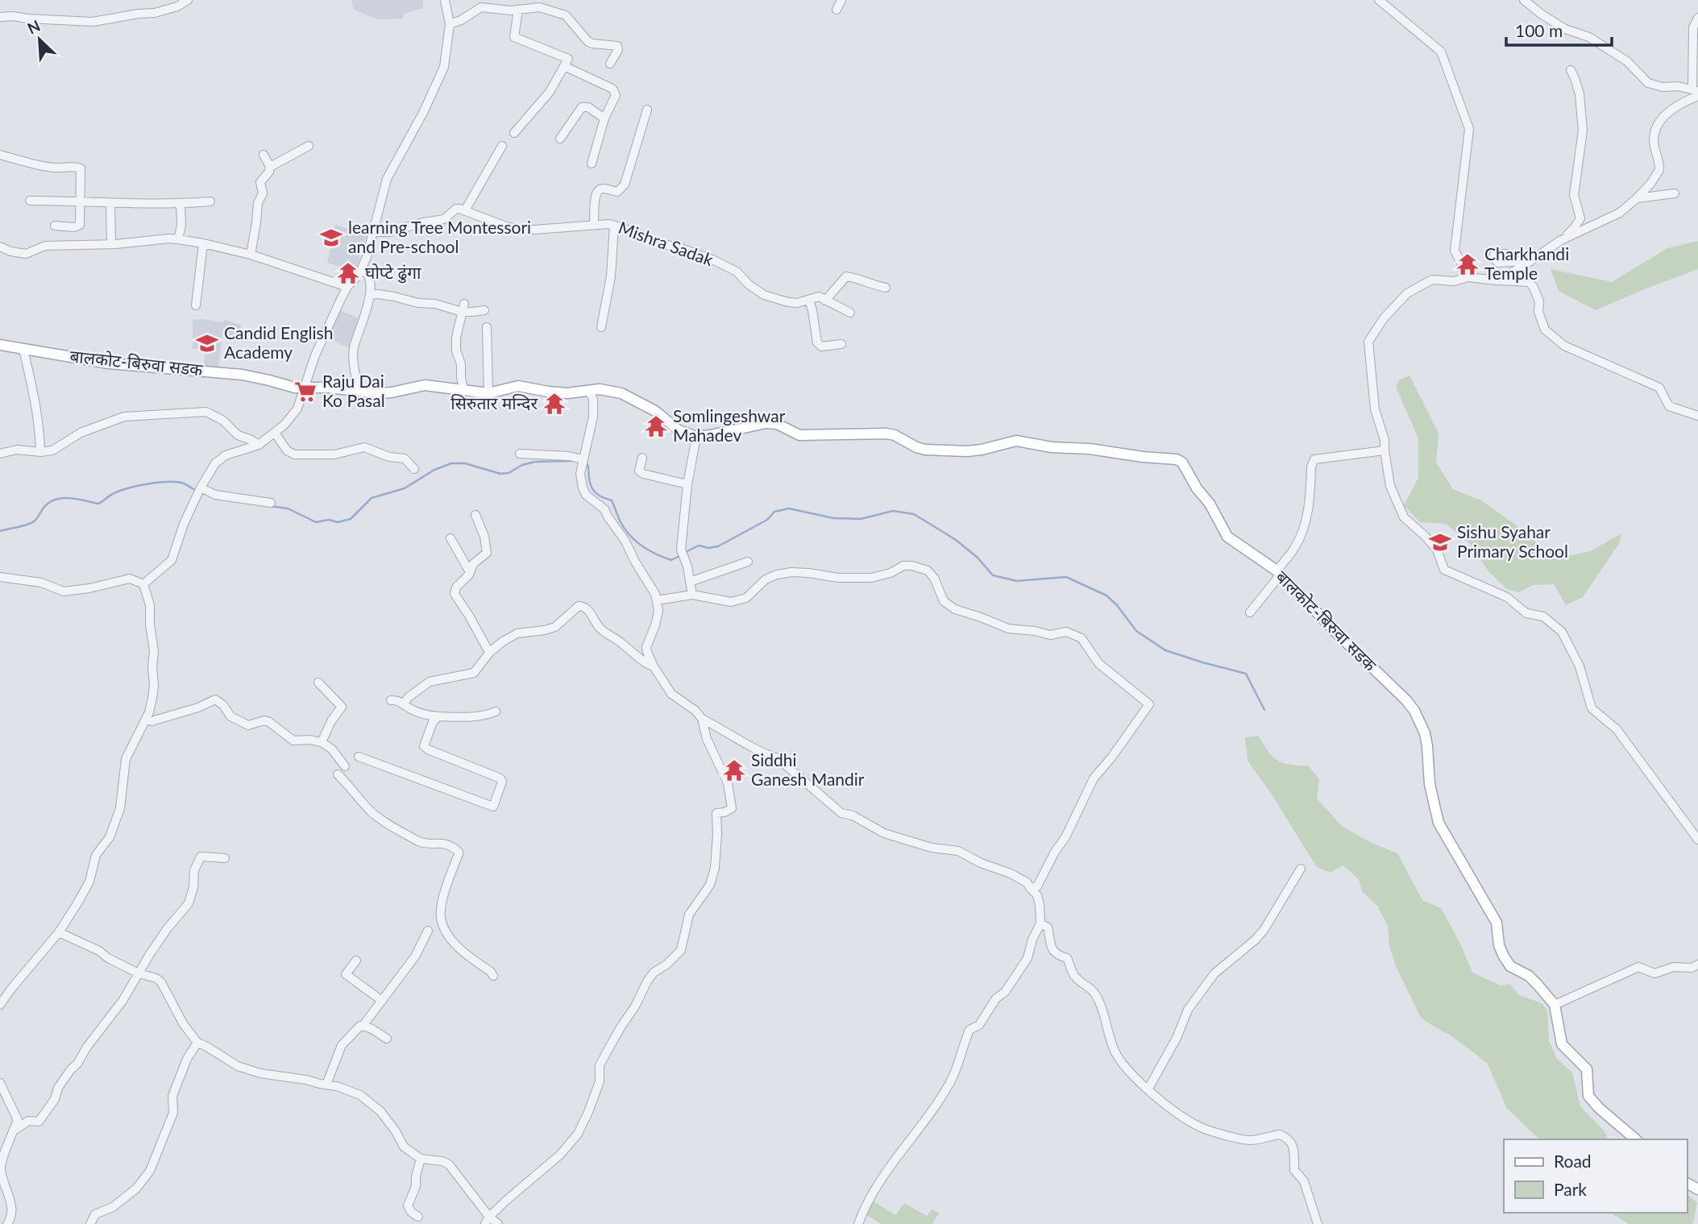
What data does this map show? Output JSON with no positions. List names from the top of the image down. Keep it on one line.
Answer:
{"streets":{"main road":["बालकोट-बिरुवा सडक"],"street":["Mishra Sadak"]},"places":{"school or university":["learning Tree Montessori and Pre-school","Candid English Academy","Sishu Syahar Primary School"],"temple":["Charkhandi Temple","घोप्टे ढुंगा","सिरुतार मन्दिर","Somlingeshwar Mahadev","Siddhi Ganesh Mandir"],"supermarket":["Raju Dai Ko Pasal"]},"legend":["Road","Park"],"scale_bar":"100 m","north":"top left"}
